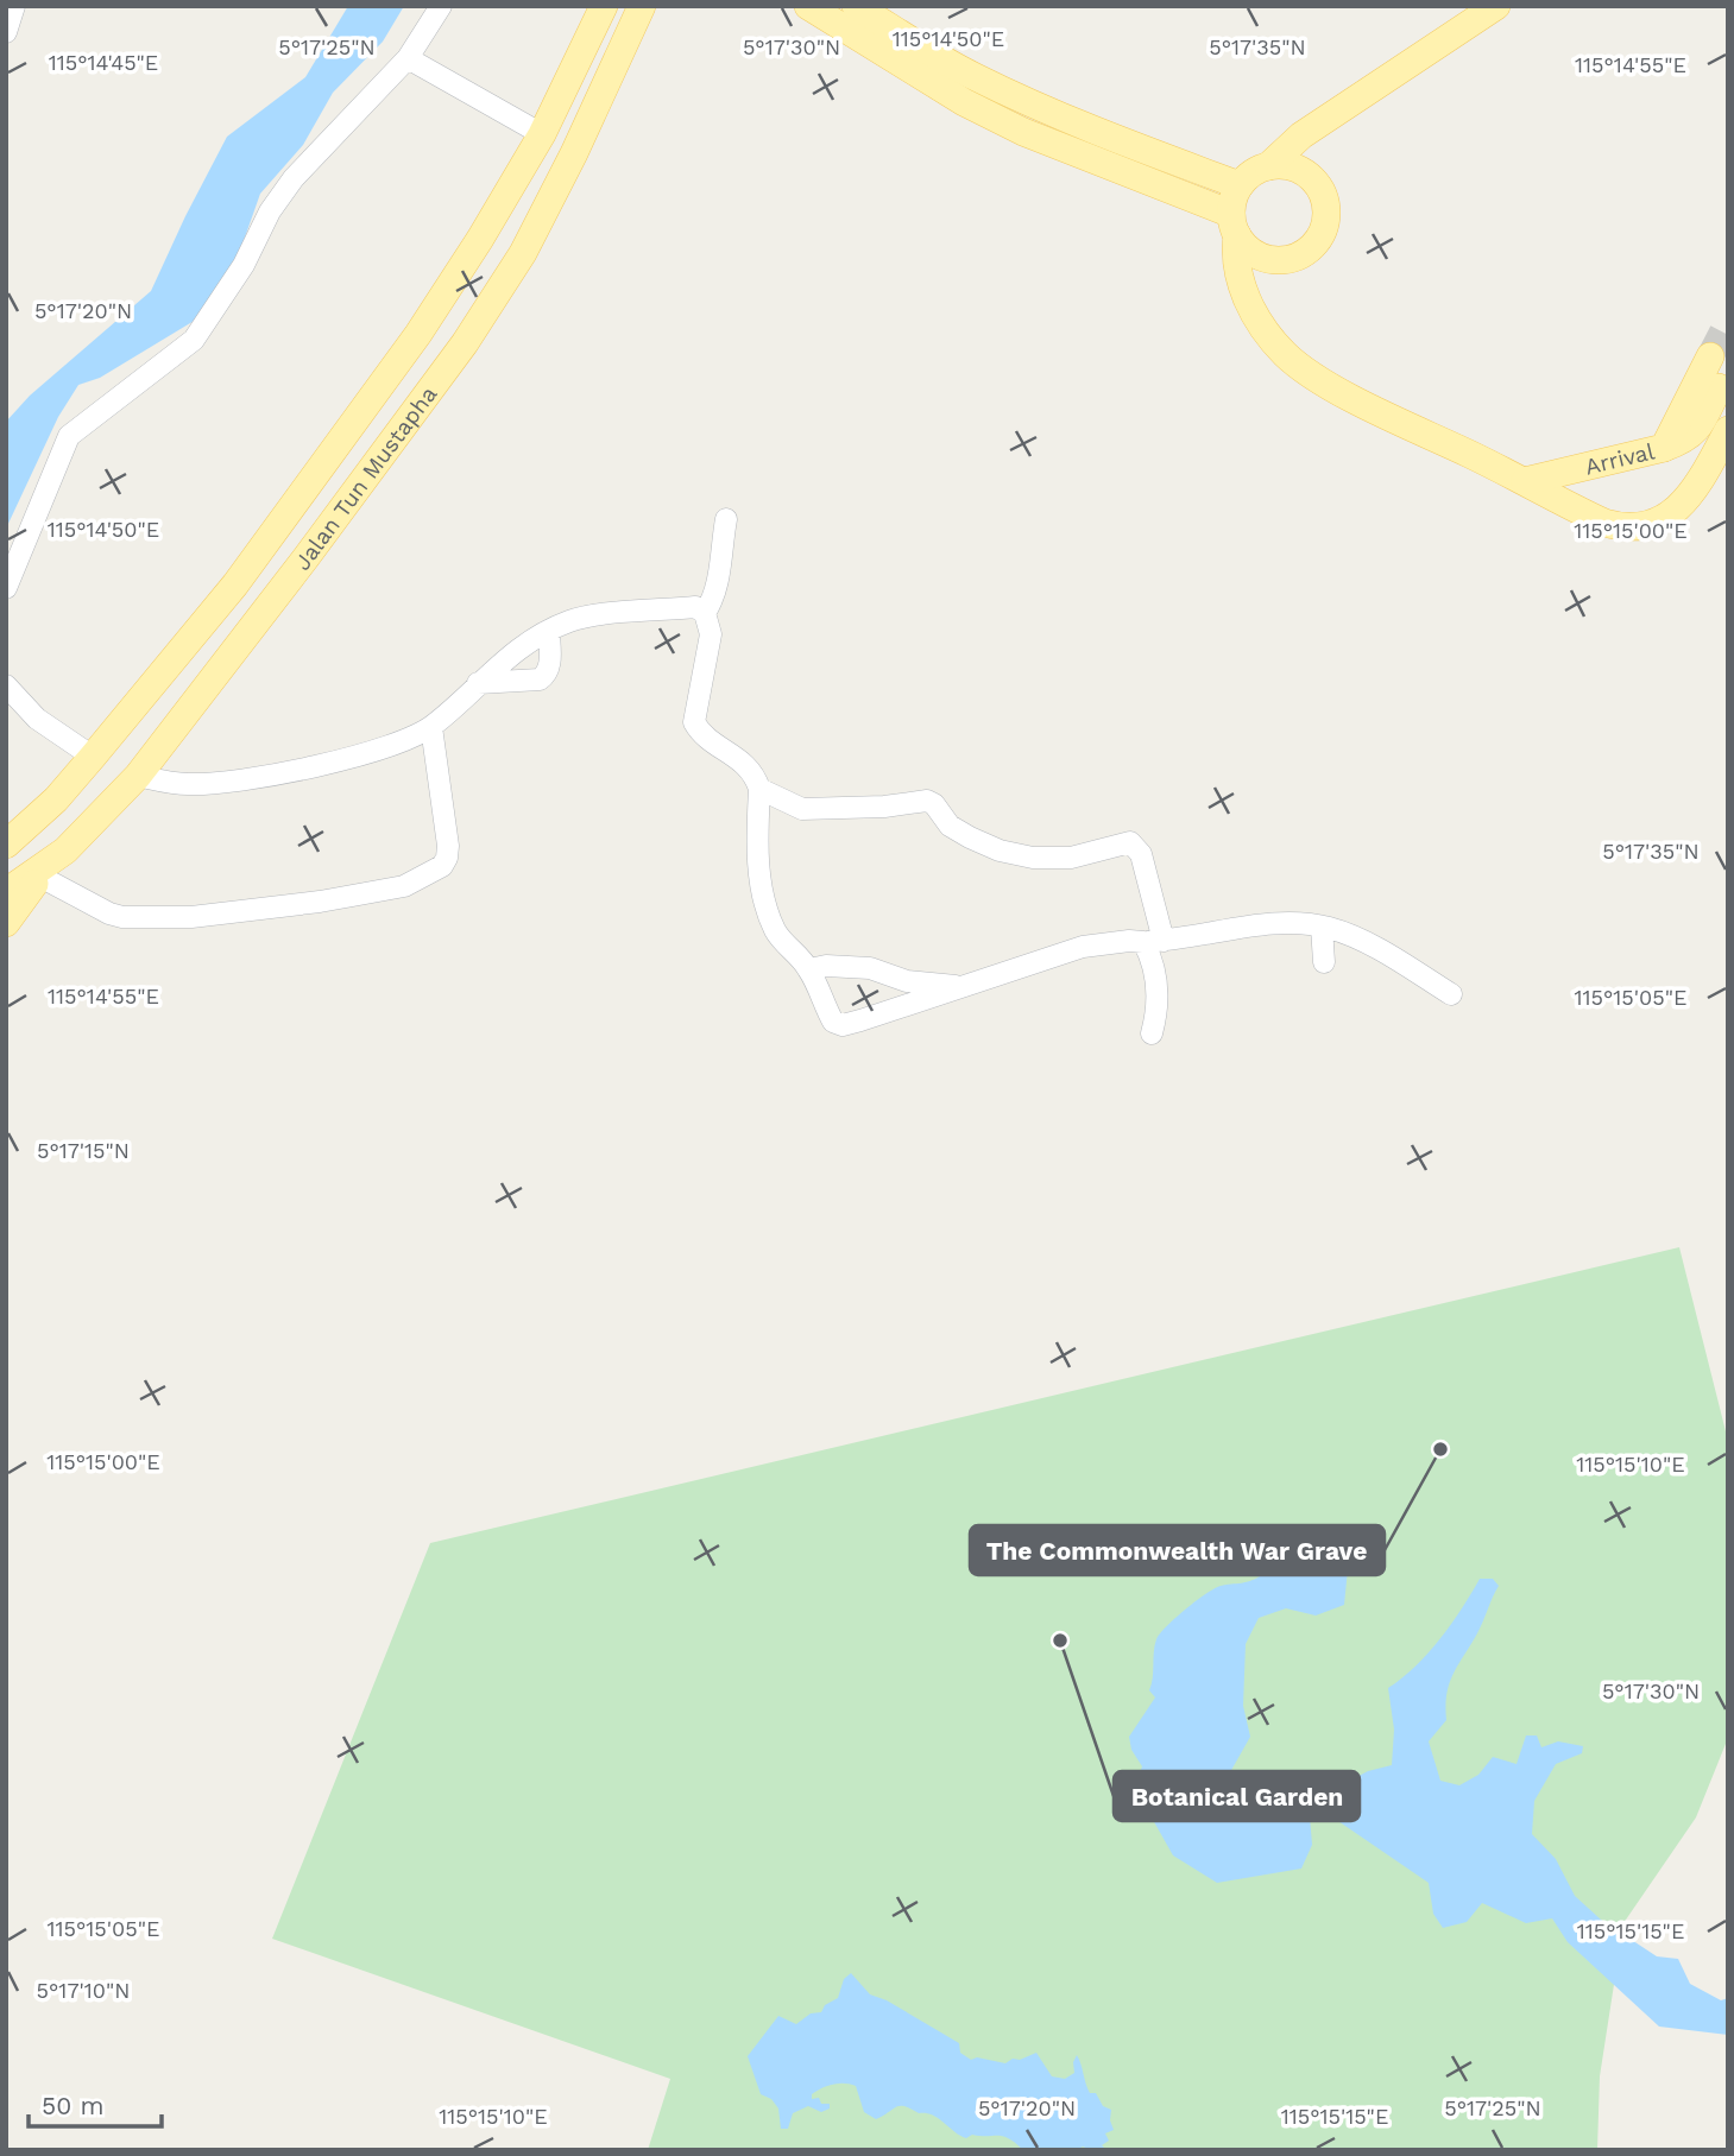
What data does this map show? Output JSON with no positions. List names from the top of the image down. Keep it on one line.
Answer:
{"streets":{"main road":["Arrival","Jalan Tun Mustapha"]},"places":["The Commonwealth War Grave","Botanical Garden"],"scale_bar":"50 m","coordinates":["115°14'50\"E","5°17'25\"N","5°17'30\"N","5°17'35\"N","115°14'45\"E","115°14'55\"E","5°17'20\"N","115°15'00\"E","115°15'05\"E","5°17'15\"N","115°15'10\"E","115°15'15\"E","5°17'10\"N"]}
